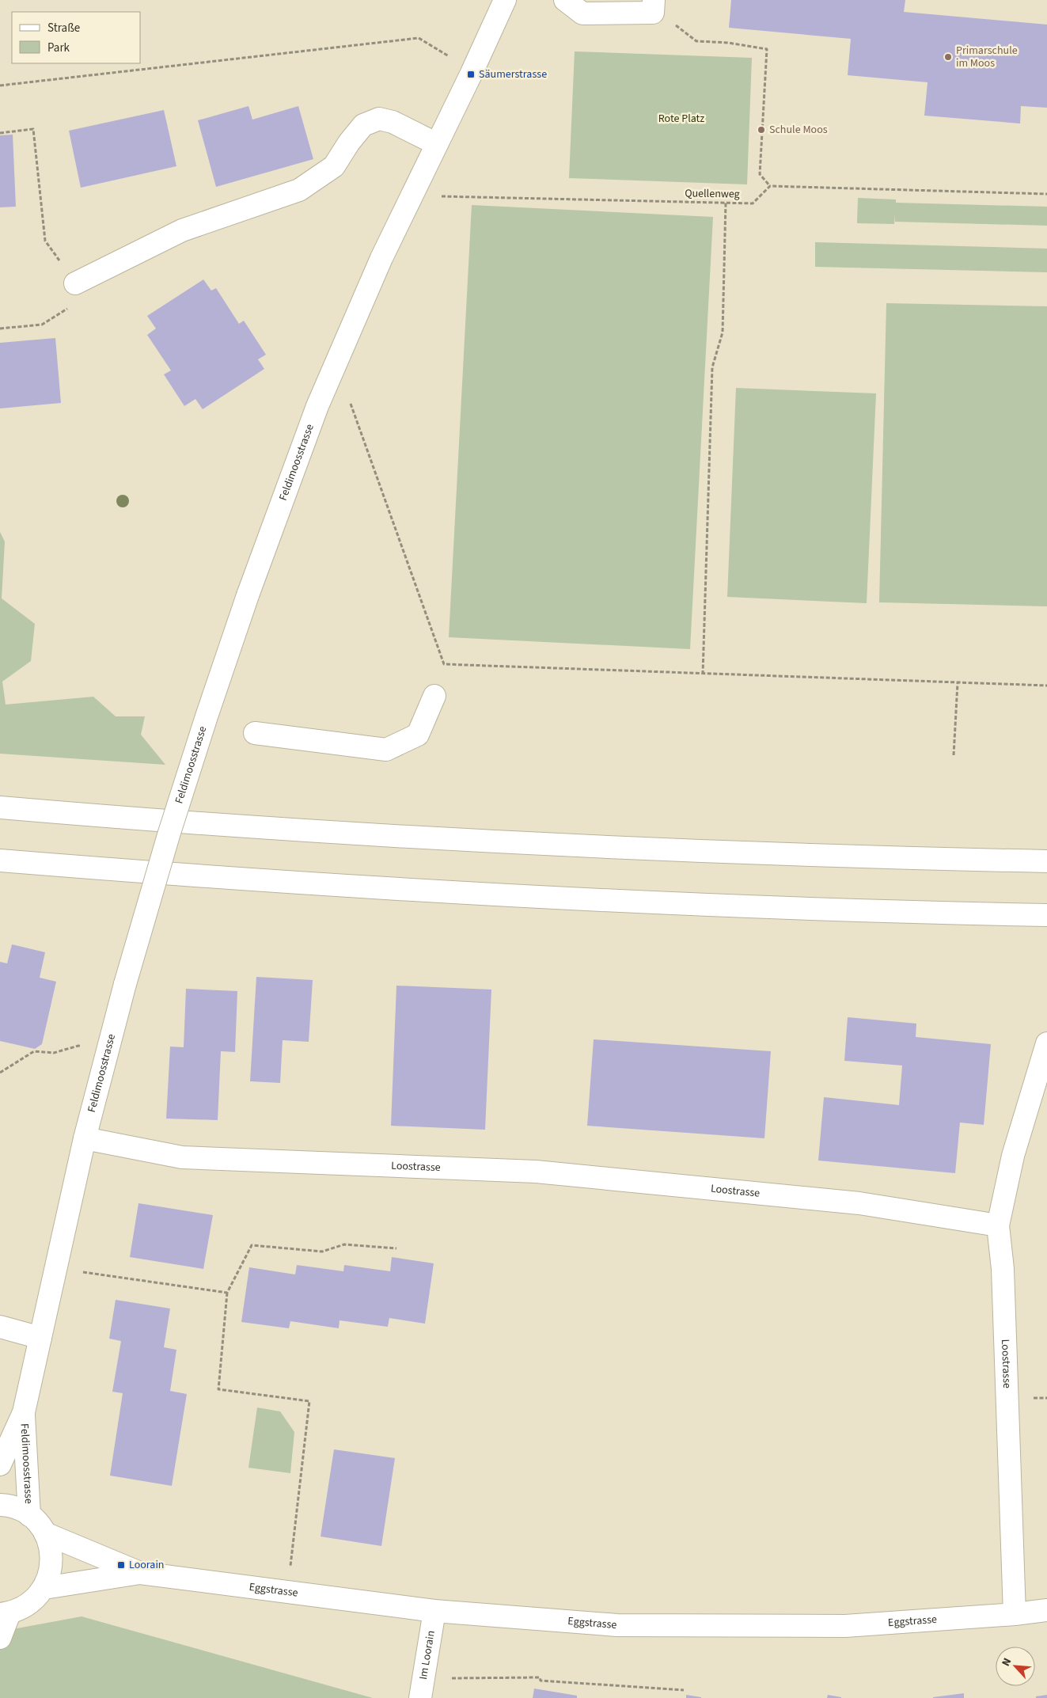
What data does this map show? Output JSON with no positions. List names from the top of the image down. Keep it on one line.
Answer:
{"streets":{"main road":["Feldimoosstrasse","Loostrasse","Eggstrasse","Im Loorain"],"path":["Quellenweg"]},"crossings":[["Feldimoosstrasse","Loostrasse"],["Loostrasse","Eggstrasse"],["Eggstrasse","Im Loorain"]],"parks":["Rote Platz"],"places":{"other":["Primarschule im Moos","Schule Moos"],"transit":["Säumerstrasse","Loorain"]},"legend":["Straße","Park"],"north":"top left"}
